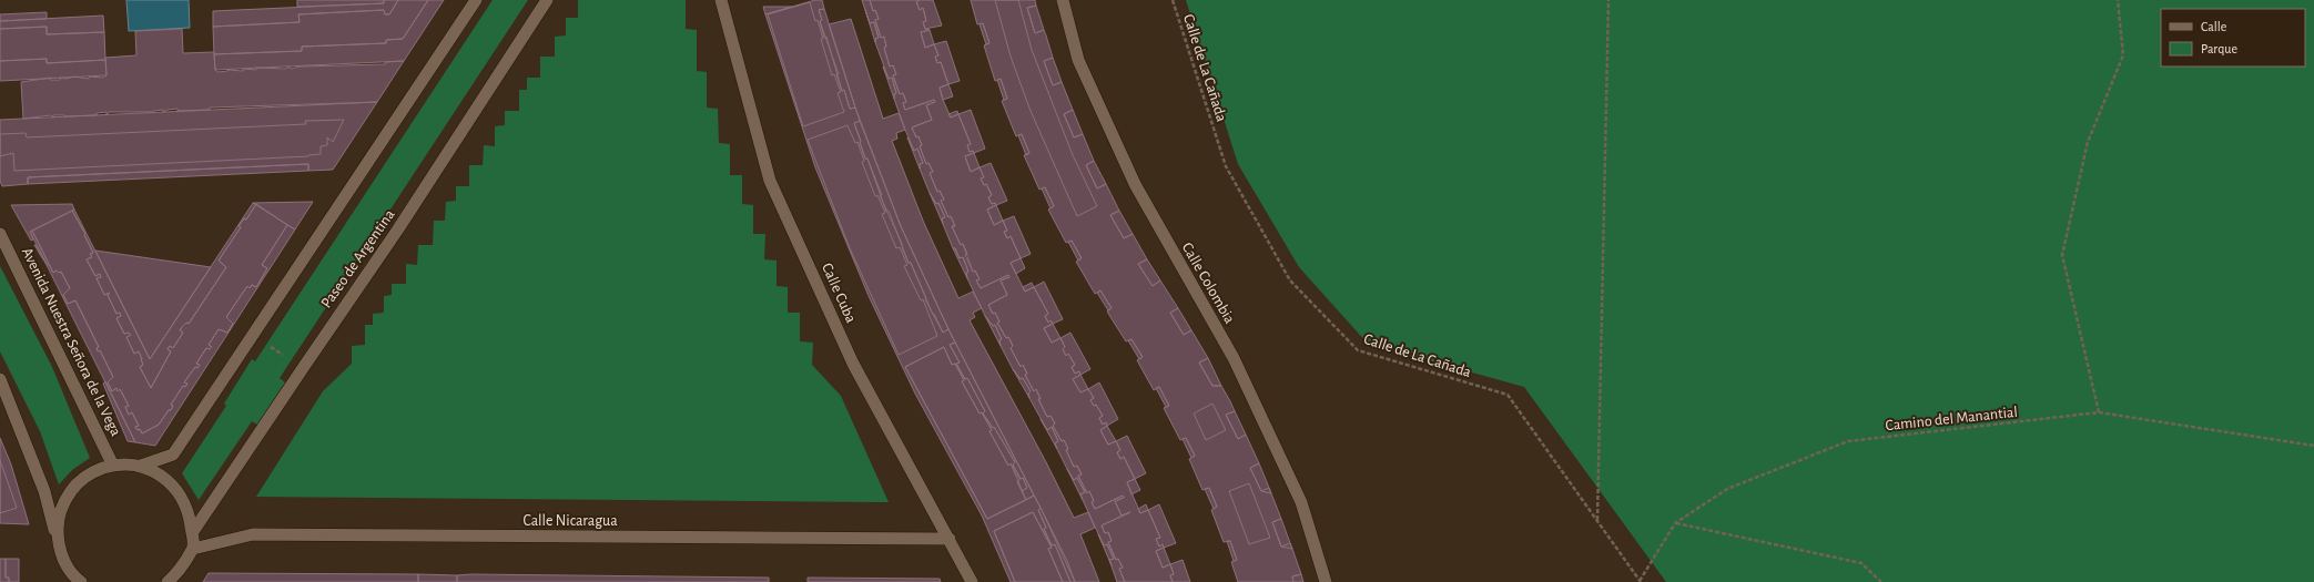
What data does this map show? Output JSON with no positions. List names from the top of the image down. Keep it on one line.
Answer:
{"streets":{"street":["Paseo de Argentina","Calle Colombia","Calle Cuba","Avenida Nuestra Señora de la Vega","Calle Nicaragua"],"path":["Calle de La Cañada","Camino del Manantial"]},"crossings":[["Calle de La Cañada","Camino del Manantial"],["Calle Cuba","Calle Nicaragua"]],"legend":["Calle","Parque"]}
